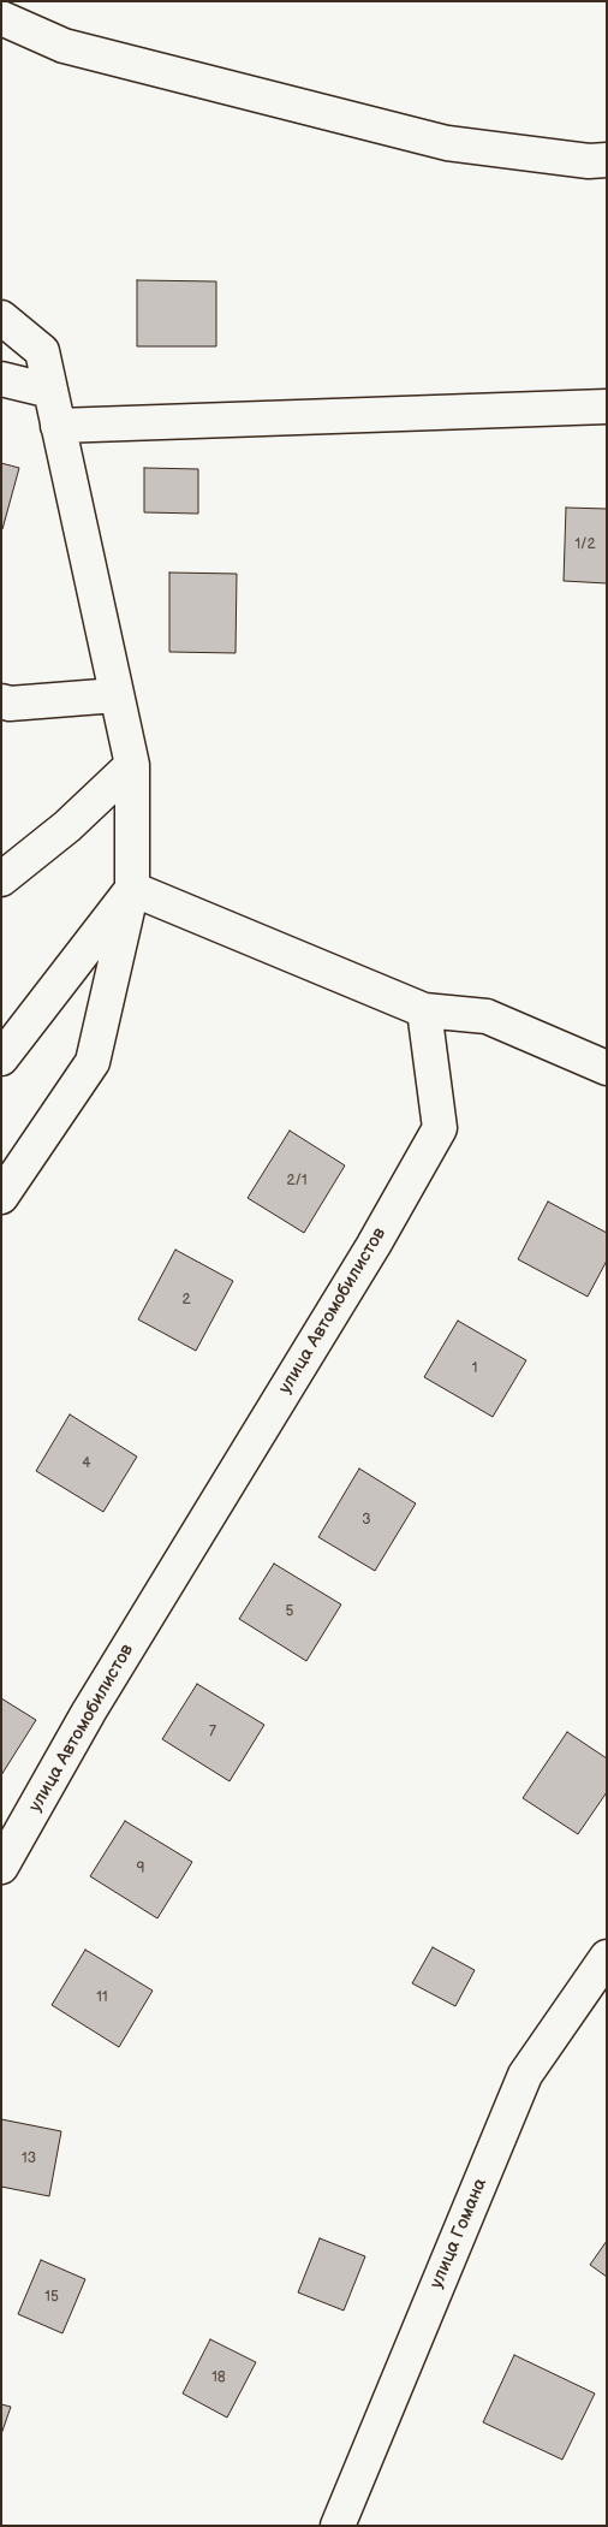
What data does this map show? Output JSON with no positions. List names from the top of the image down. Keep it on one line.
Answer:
{"streets":{"street":["улица Автомобилистов","улица Гомана"]},"house_numbers":["1/2","2/1","2","1","4","3","5","7","9","11","13","15","18"]}
